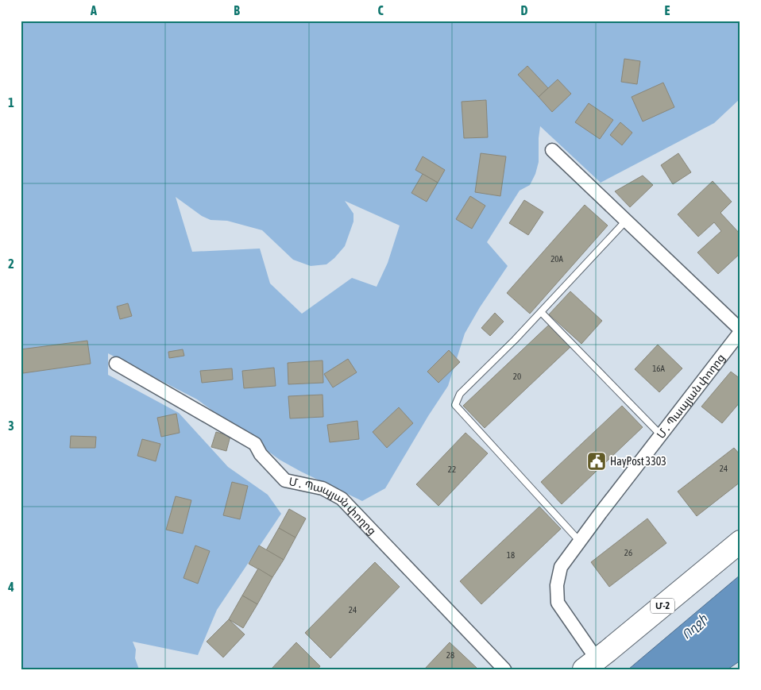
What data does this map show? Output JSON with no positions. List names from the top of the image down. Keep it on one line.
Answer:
{"streets":{"highway":["Մ-2"],"street":["Մ․ Պապյան փողոց"]},"crossings":[["Մ․ Պապյան փողոց","Մ-2"]],"water":["Ողջի"],"places":{"public building":["HayPost 3303"]},"house_numbers":["20A","16A","20","24","22","26","18","24","28"],"grid":{"columns":["A","B","C","D","E"],"rows":["1","2","3","4"]}}
